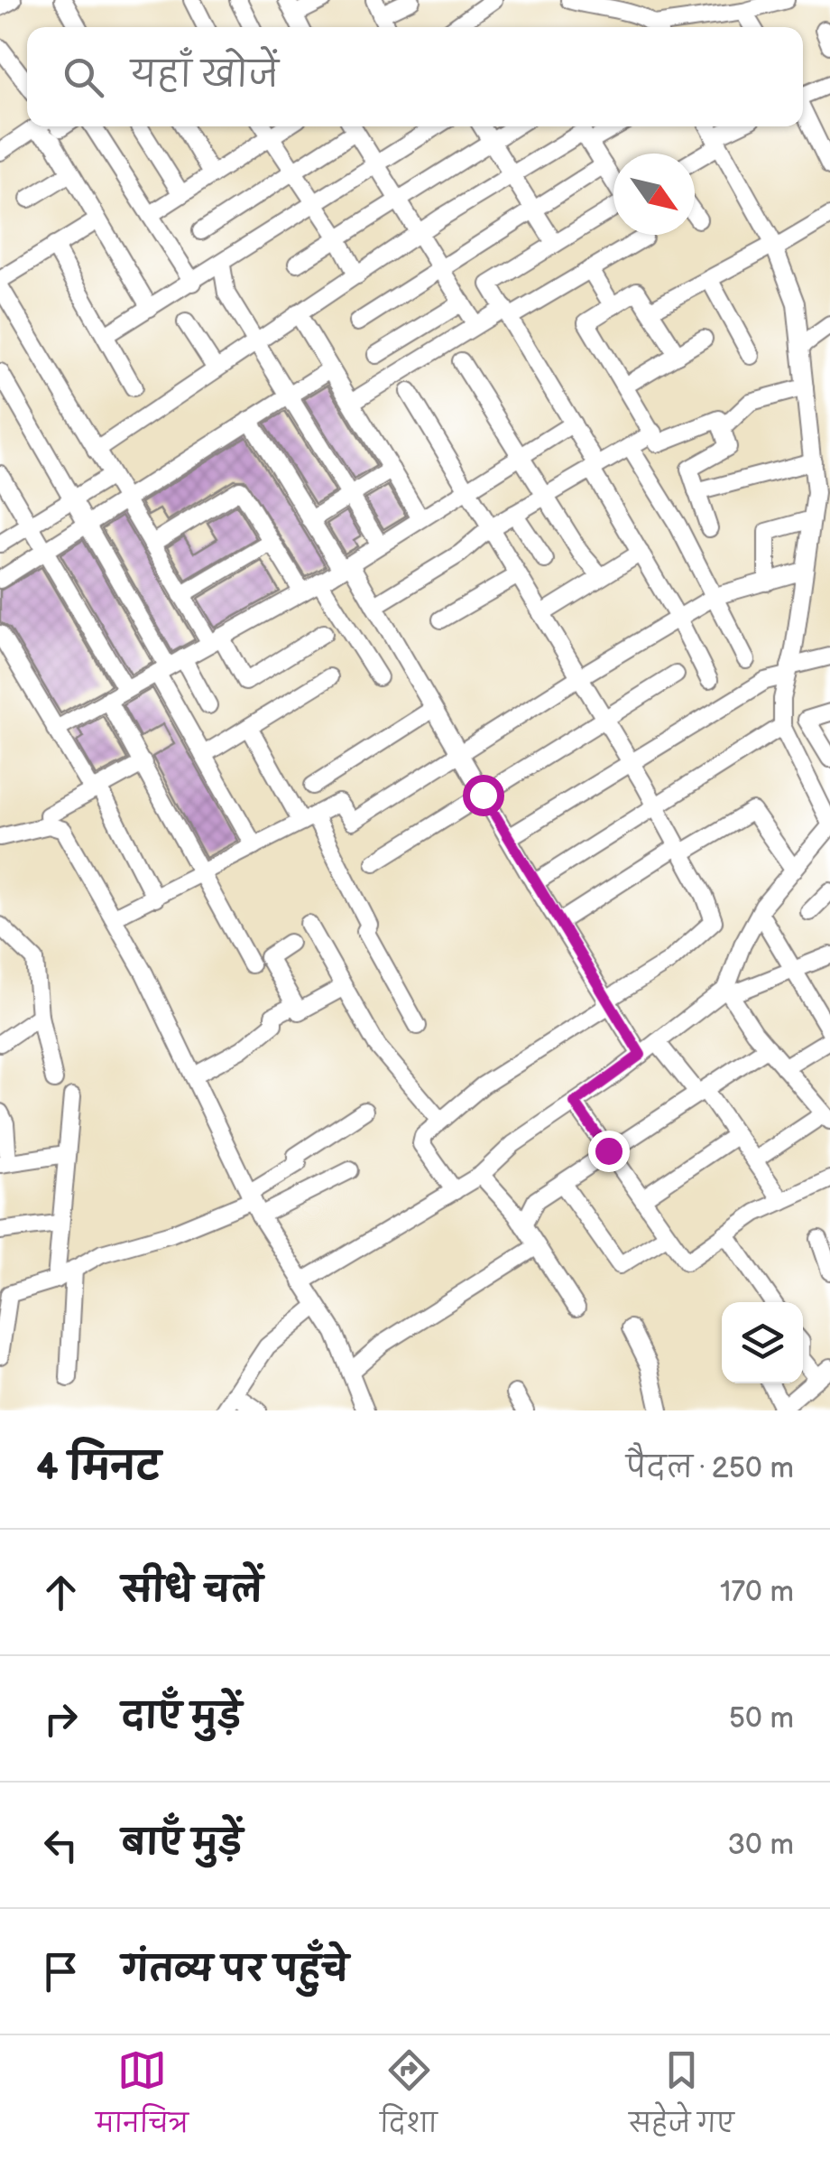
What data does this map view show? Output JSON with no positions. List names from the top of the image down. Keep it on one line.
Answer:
{"north":"bottom right","page":{"search":"यहाँ खोजें","heading":["4 मिनट","पैदल · 250 m"],"list":[["सीधे चलें","170 m"],["दाएँ मुड़ें","50 m"],["बाएँ मुड़ें","30 m"],"गंतव्य पर पहुँचे"],"nav":["मानचित्र","दिशा","सहेजे गए"]}}
